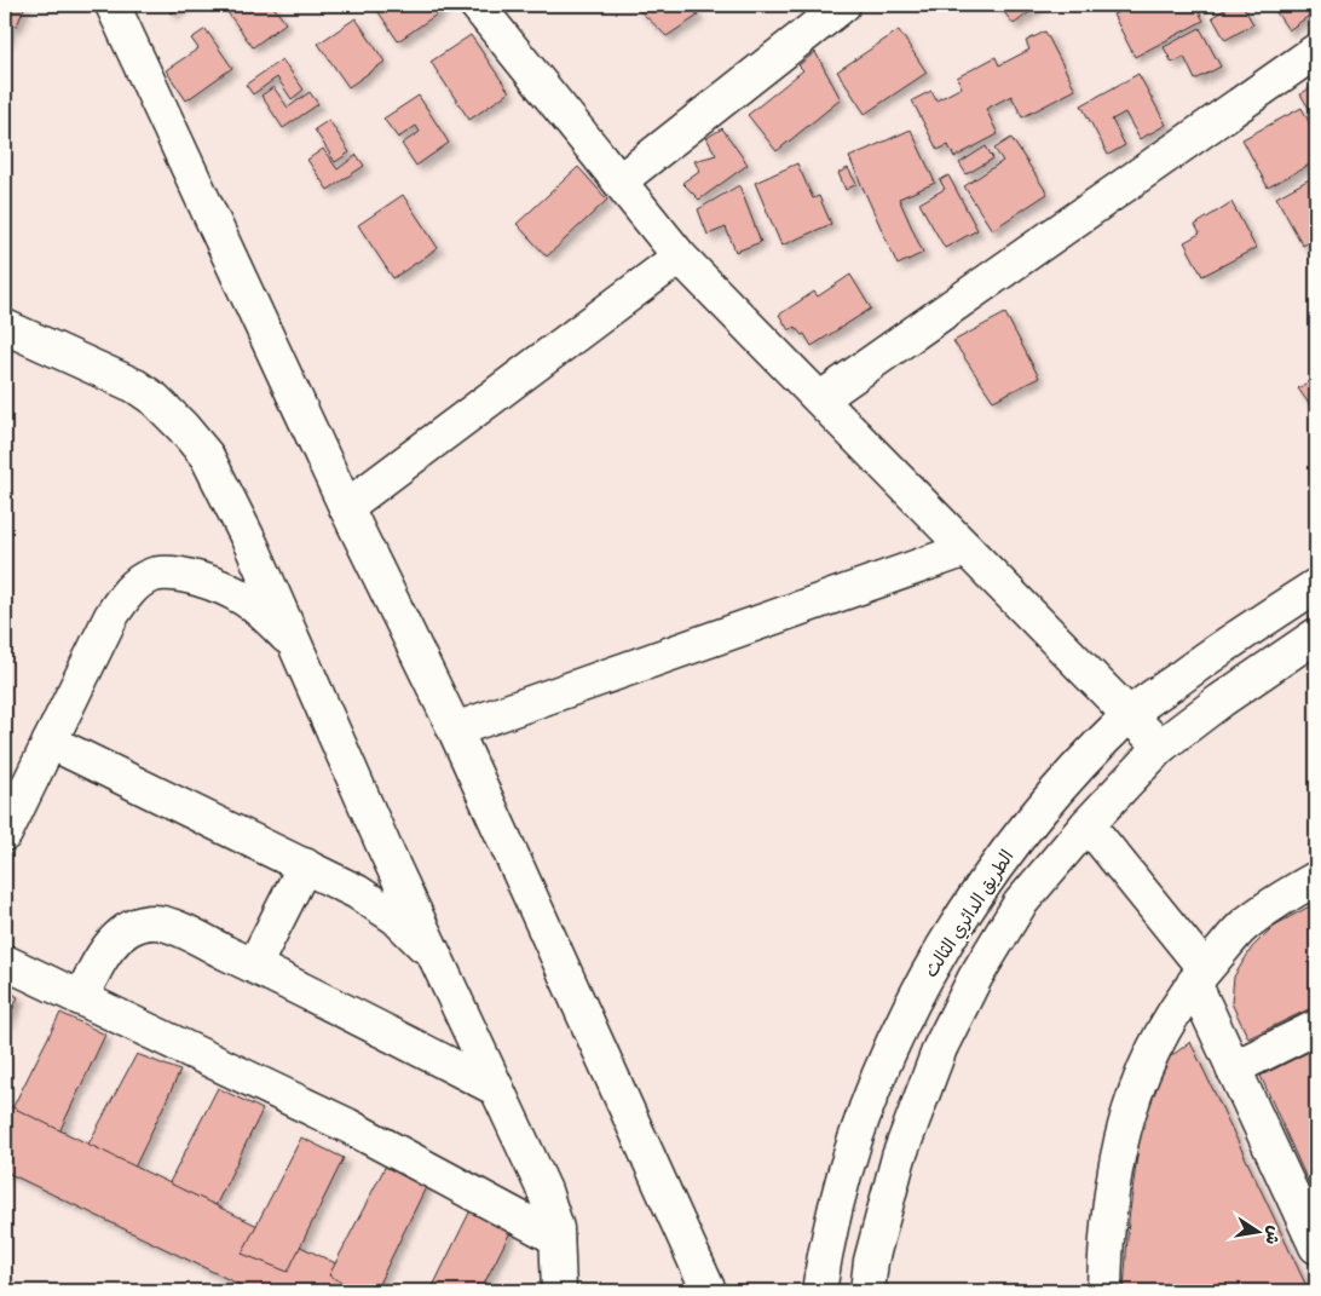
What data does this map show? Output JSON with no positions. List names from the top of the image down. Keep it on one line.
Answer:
{"streets":{"street":["الطريق الدائري الثالث"]},"north":"right"}
